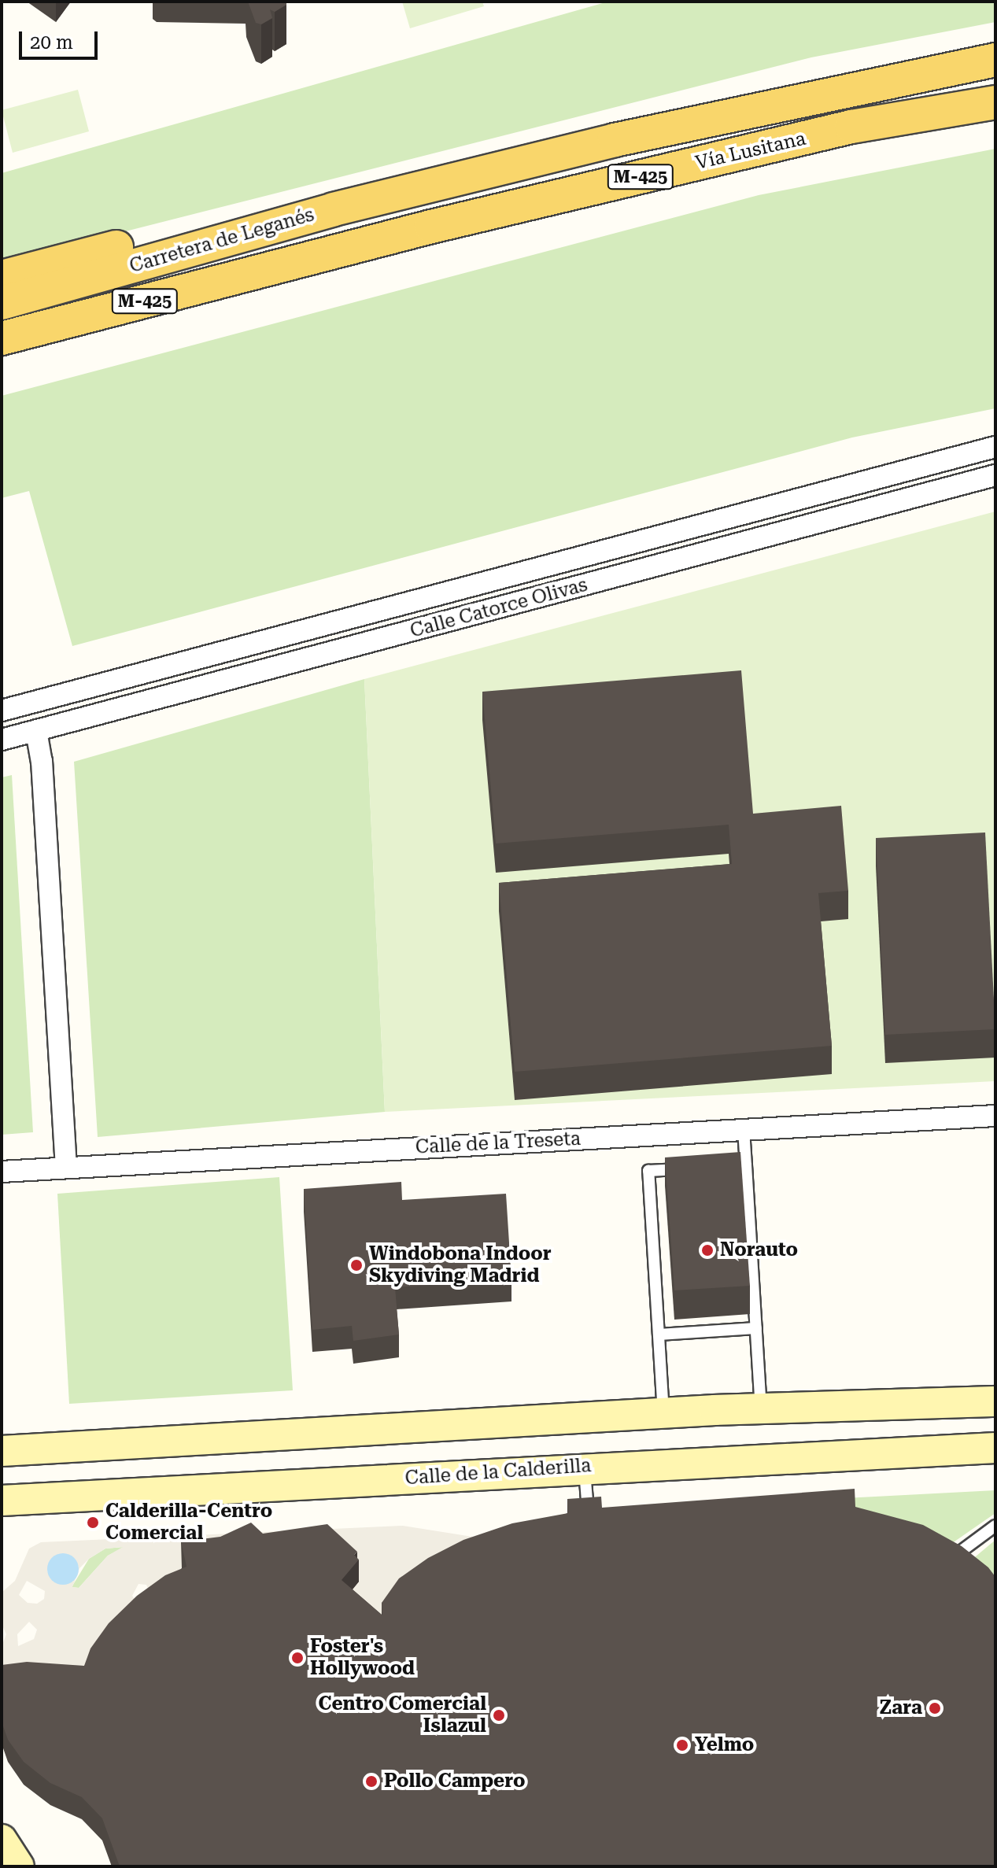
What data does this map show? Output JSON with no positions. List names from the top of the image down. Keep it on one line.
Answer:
{"streets":{"main road":["Vía Lusitana","M-425","Carretera de Leganés"],"street":["Calle Catorce Olivas","Calle de la Treseta","Calle de la Calderilla"]},"crossings":[["Vía Lusitana","Carretera de Leganés"]],"places":["Norauto","Windobona Indoor Skydiving Madrid","Calderilla-Centro Comercial","Foster's Hollywood","Zara","Centro Comercial Islazul","Yelmo","Pollo Campero"],"scale_bar":"20 m"}
